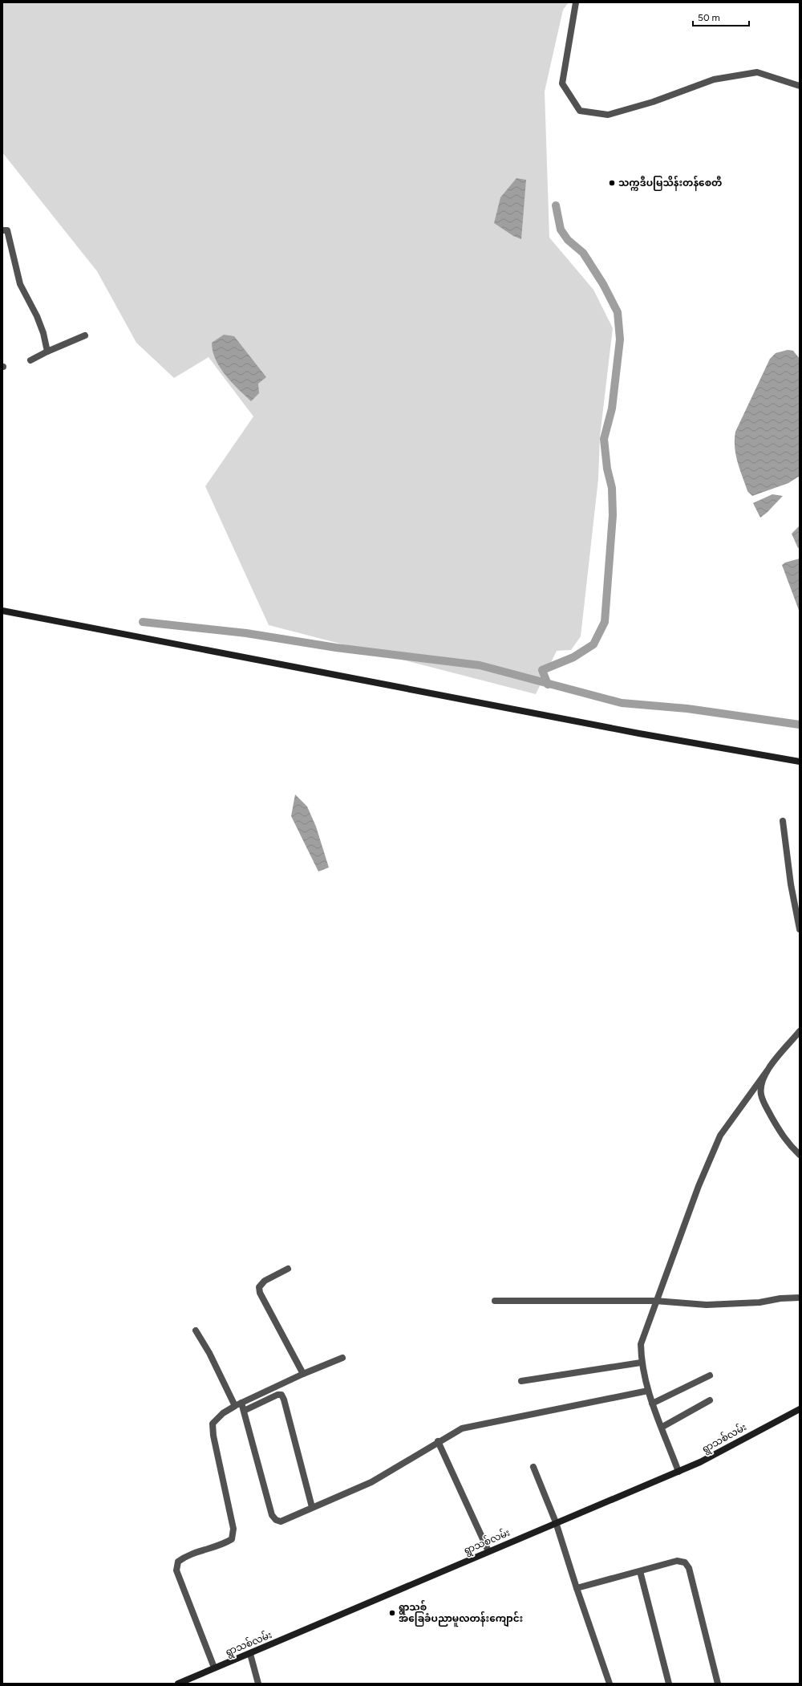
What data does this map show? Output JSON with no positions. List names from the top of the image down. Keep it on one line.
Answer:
{"streets":{"main road":["ရွာသစ်လမ်း"]},"places":["သက္ကဒီပမြသိန်းတန်စေတီ","ရွာသစ် အခြေခံပညာမူလတန်းကျောင်း"],"scale_bar":"50 m"}
